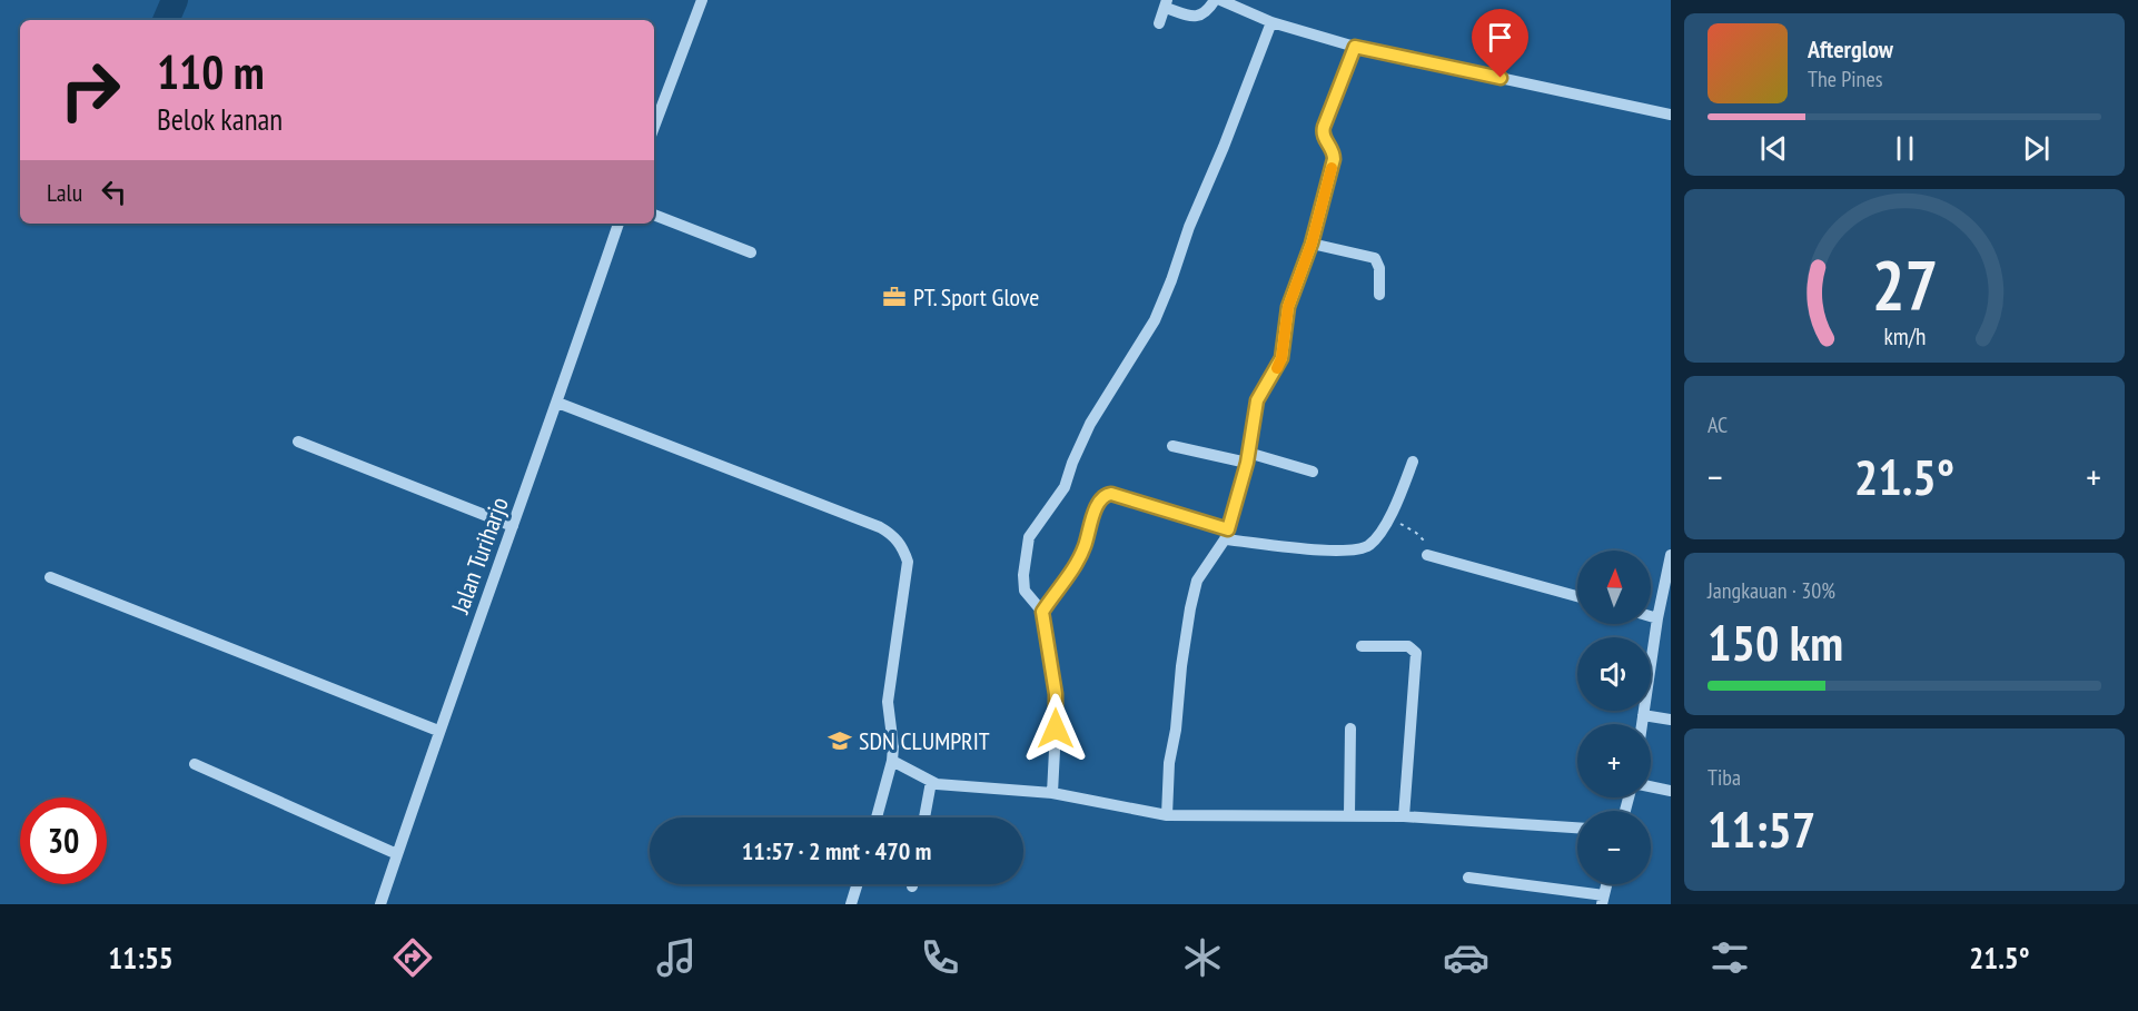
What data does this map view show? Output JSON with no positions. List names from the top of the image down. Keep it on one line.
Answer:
{"streets":{"street":["Jalan Turiharjo"]},"places":{"office":["PT. Sport Glove"],"school or university":["SDN CLUMPRIT"]},"north":"top","page":{"turn":["110 m","Belok kanan"],"song":["Afterglow","The Pines"],"then":"Lalu","tile":["AC",["Jangkauan · 30%","150 km"],["Tiba","11:57"]],"heat":["−","21.5°","+"],"map_buttons":["+","−"],"limit":"30","trip":"11:57 · 2 mnt · 470 m","tabs":["11:55","21.5°"],"gauge":["27","km/h"]}}
